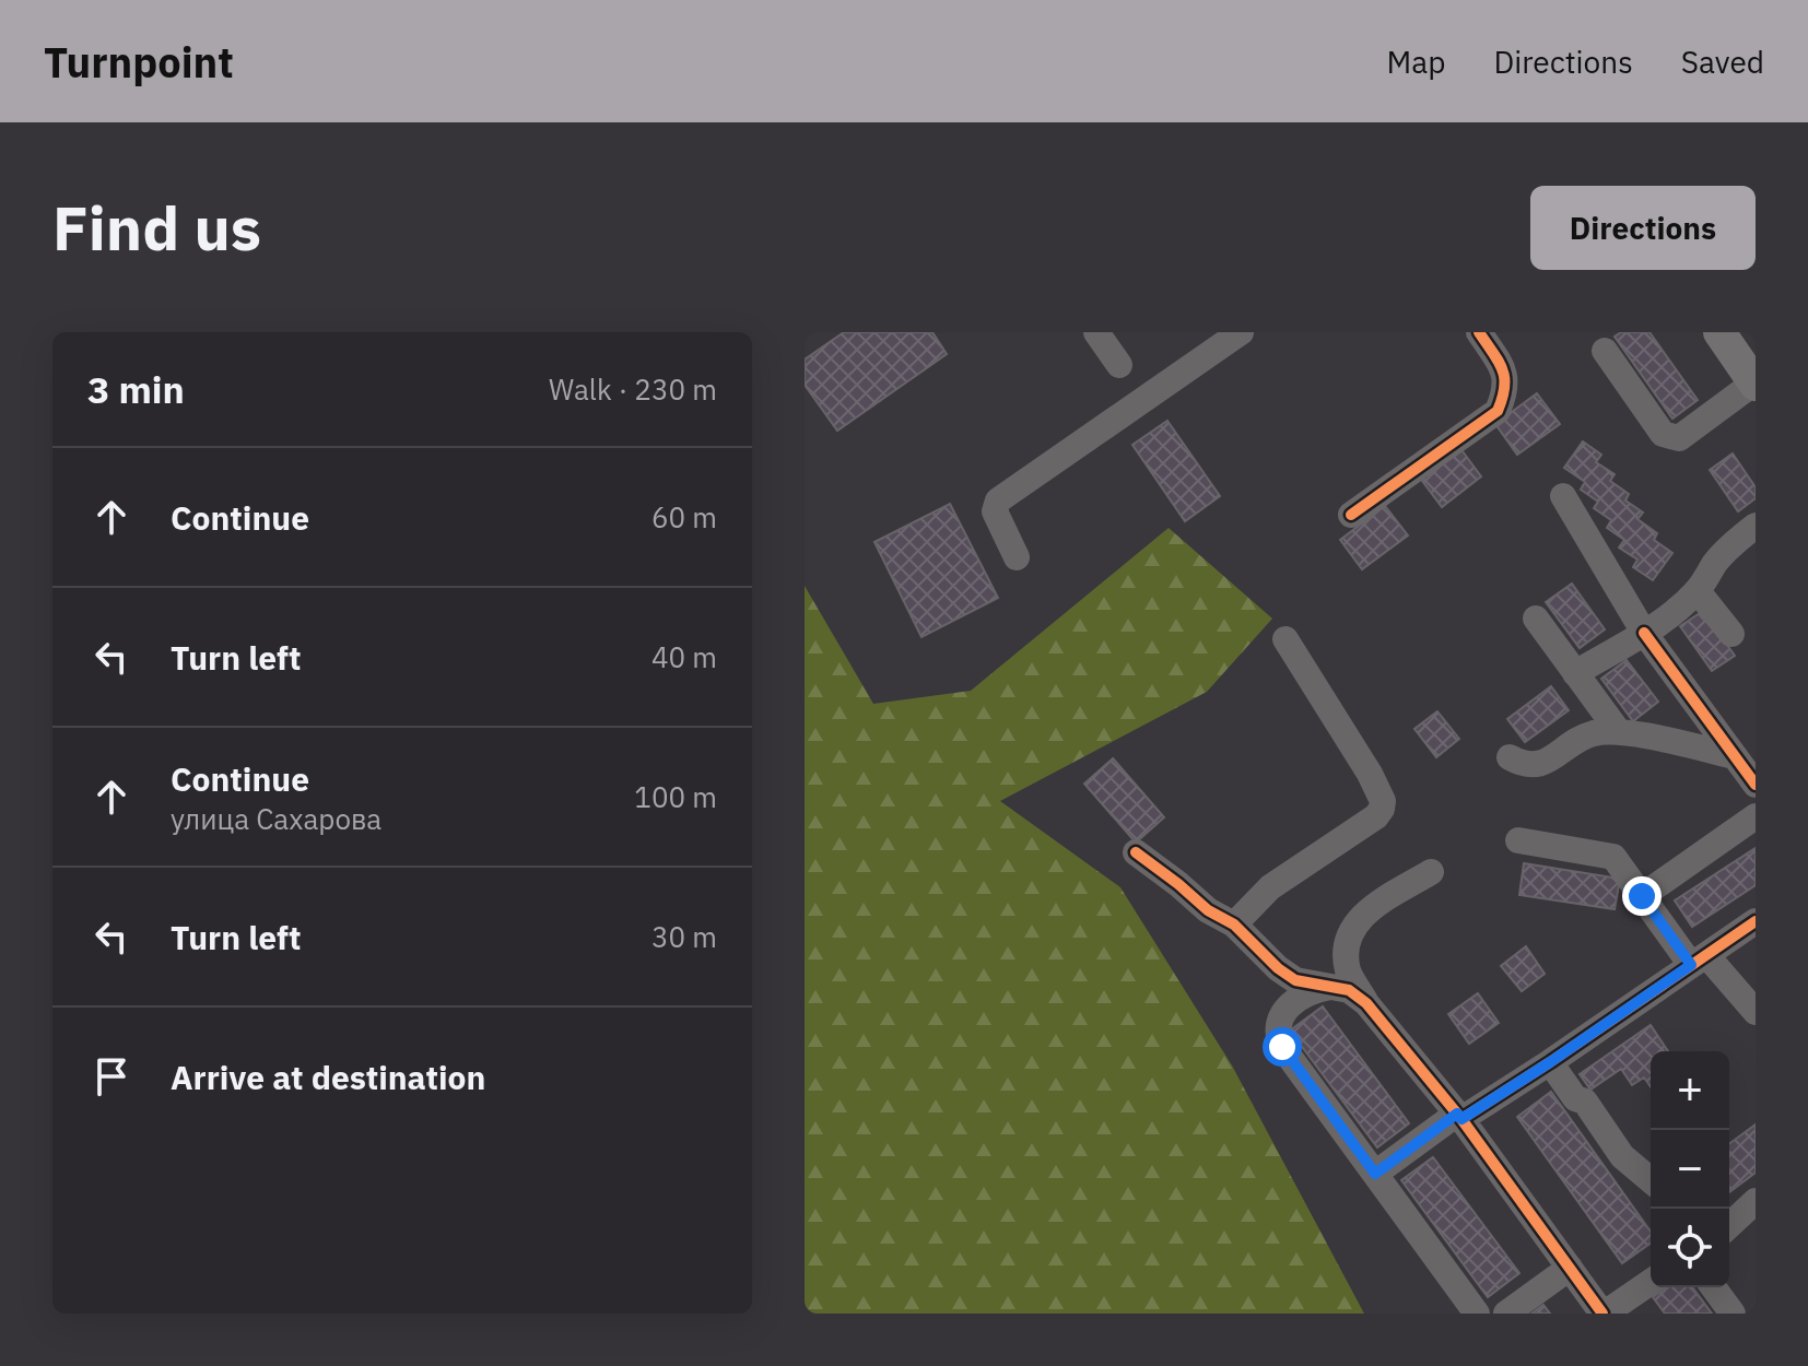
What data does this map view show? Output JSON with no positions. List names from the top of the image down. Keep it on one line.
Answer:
{"page":{"header":"Turnpoint","nav":["Map","Directions","Saved"],"buttons":"Directions","title":"Find us","heading":["3 min","Walk · 230 m"],"list":[["Continue","60 m"],["Turn left","40 m"],["Continue","улица Сахарова","100 m"],["Turn left","30 m"],"Arrive at destination"],"map_buttons":["+","−"]}}
